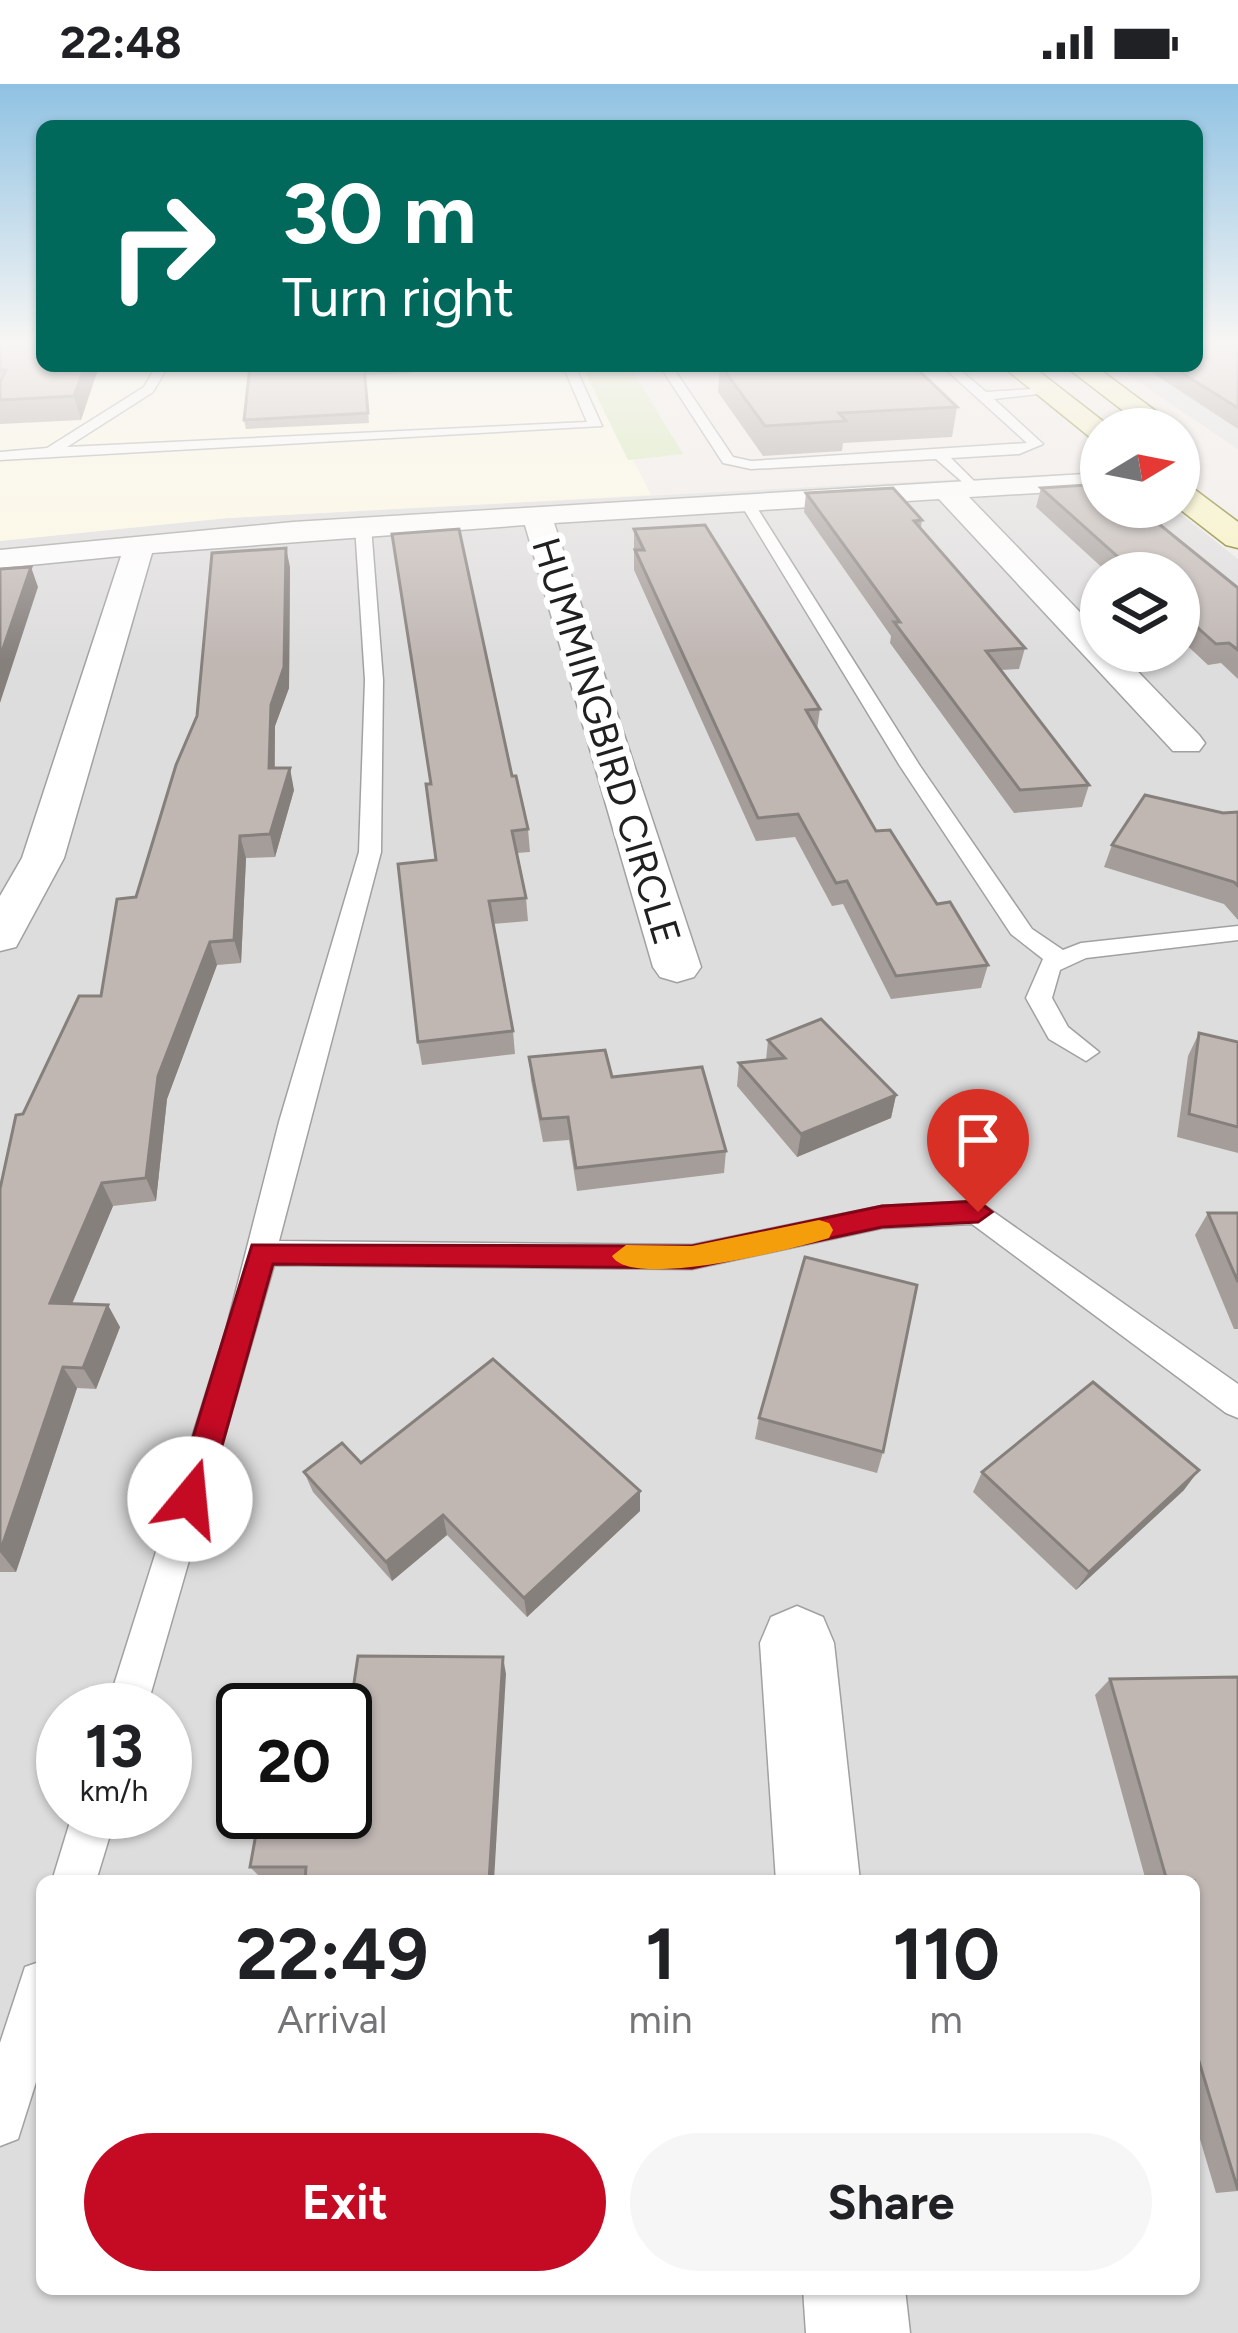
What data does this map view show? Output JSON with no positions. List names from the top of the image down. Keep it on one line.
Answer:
{"streets":{"street":["HUMMINGBIRD CIRCLE"]},"north":"right","page":{"status":"22:48","turn":["30 m","Turn right"],"speed":"13 km/h","limit":"20","eta":["22:49","Arrival","1","min","110","m"],"buttons":["Exit","Share"]}}
